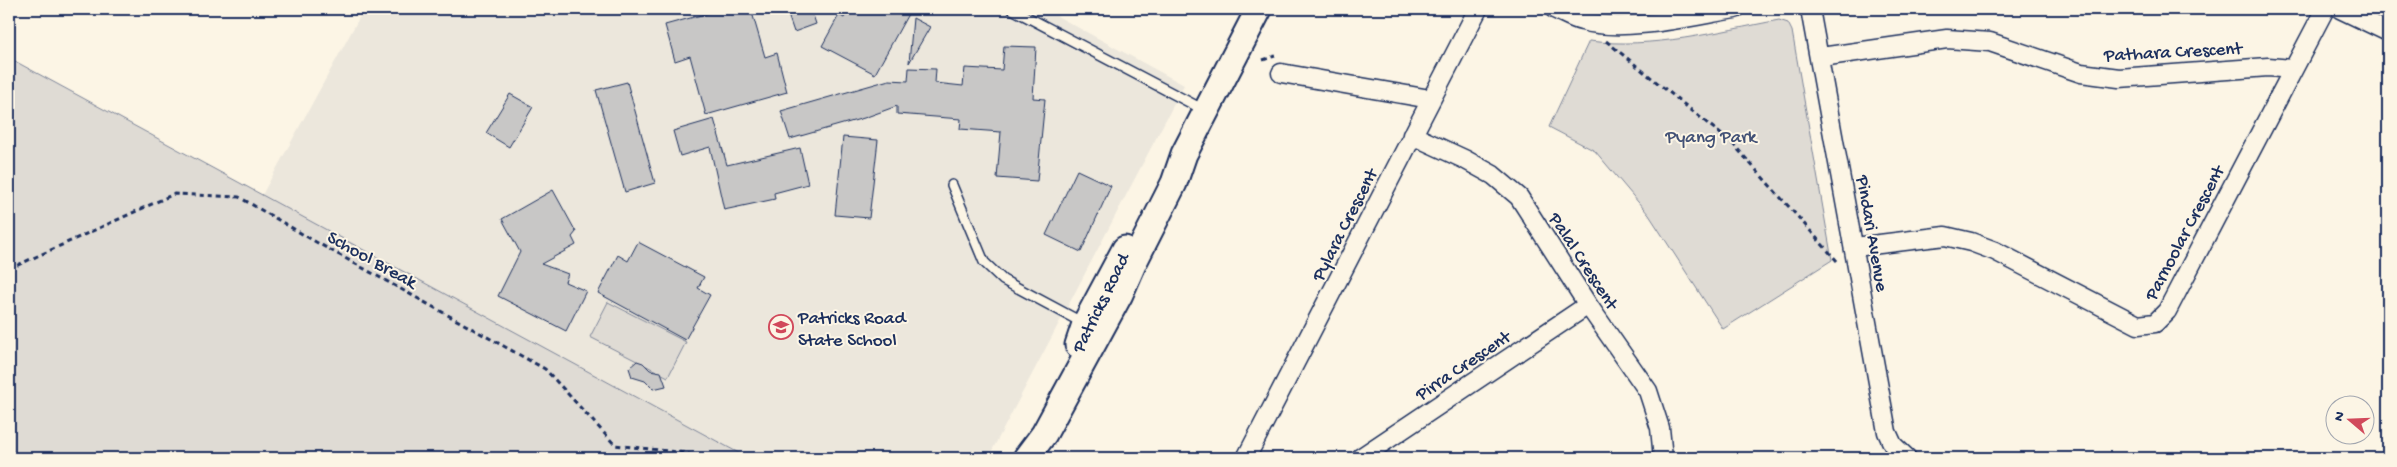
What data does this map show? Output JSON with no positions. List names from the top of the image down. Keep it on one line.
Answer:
{"streets":{"main road":["Patricks Road"],"street":["Pathara Crescent","Pylara Crescent","Parnoolar Crescent","Pindari Avenue","Palal Crescent","Pirra Crescent"],"path":["School Break"]},"crossings":[["Pathara Crescent","Parnoolar Crescent"],["Pathara Crescent","Pindari Avenue"],["Pylara Crescent","Palal Crescent"],["Parnoolar Crescent","Pindari Avenue"],["Palal Crescent","Pirra Crescent"]],"parks":["Pyang Park"],"places":{"school or university":["Patricks Road State School"]},"north":"left"}
